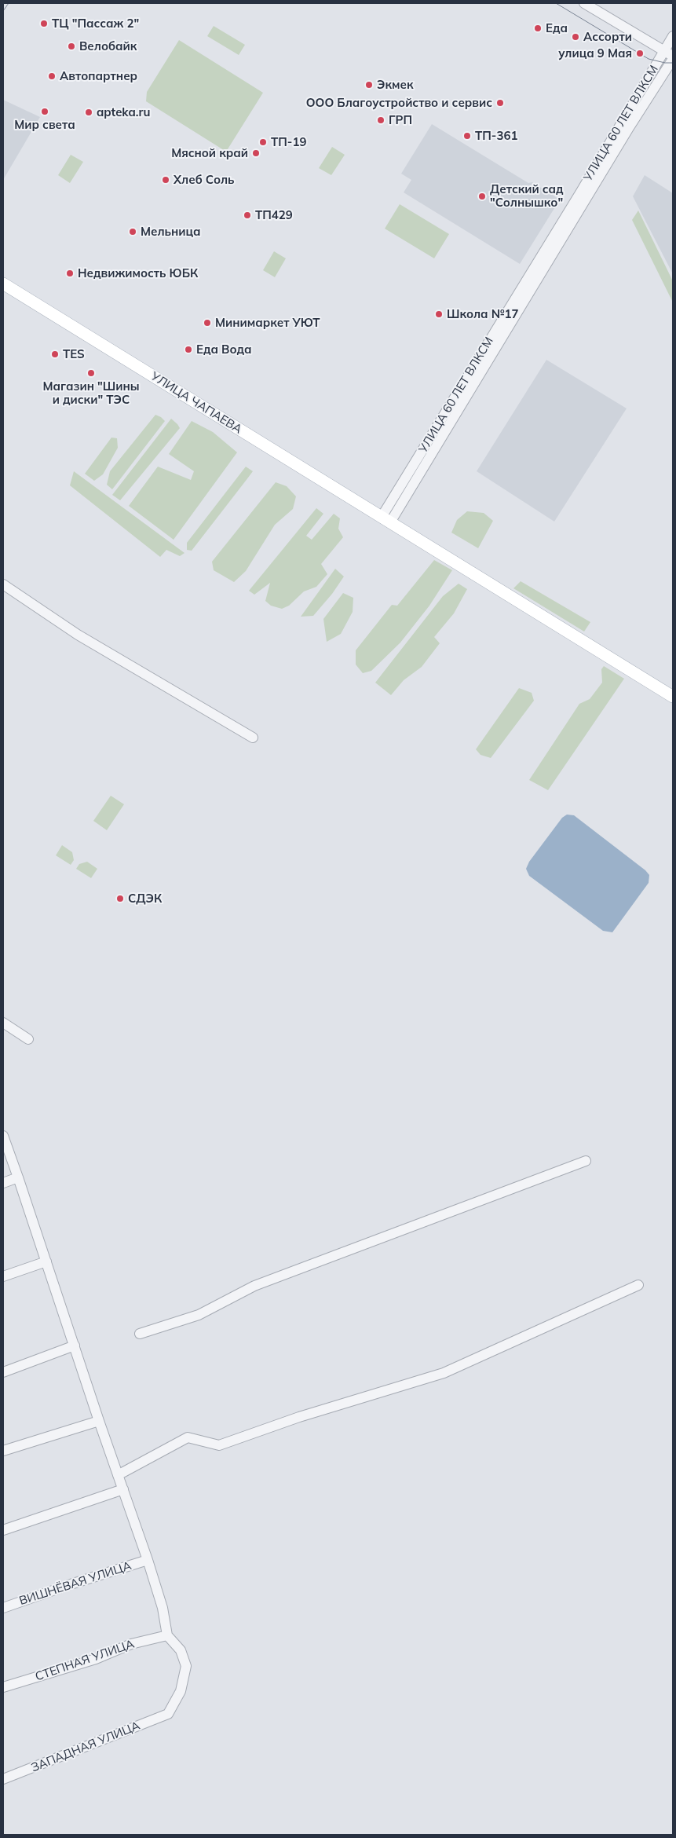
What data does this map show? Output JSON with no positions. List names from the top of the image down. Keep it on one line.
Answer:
{"streets":{"main road":["УЛИЦА ЧАПАЕВА"],"street":["УЛИЦА 60 ЛЕТ ВЛКСМ","ВИШНЁВАЯ УЛИЦА","СТЕПНАЯ УЛИЦА","ЗАПАДНАЯ УЛИЦА"]},"crossings":[["УЛИЦА 60 ЛЕТ ВЛКСМ","УЛИЦА ЧАПАЕВА"],["СТЕПНАЯ УЛИЦА","ЗАПАДНАЯ УЛИЦА"]],"places":["ТЦ \"Пассаж 2\"","Еда","Ассорти","Велобайк","улица 9 Мая","Автопартнер","Экмек","ООО Благоустройство и сервис","Мир света","apteka.ru","ГРП","ТП-361","ТП-19","Мясной край","Хлеб Соль","Детский сад \"Солнышко\"","ТП429","Мельница","Недвижимость ЮБК","Школа №17","Минимаркет УЮТ","Еда Вода","TES","Магазин \"Шины и диски\" ТЭС","СДЭК"]}
